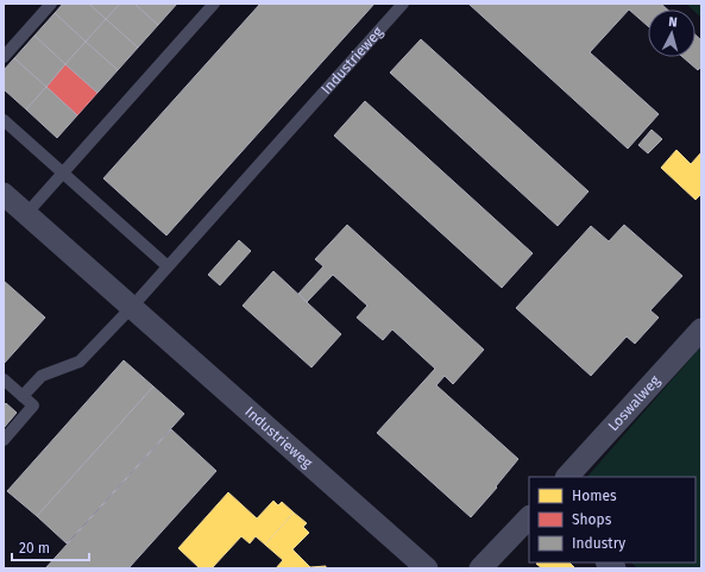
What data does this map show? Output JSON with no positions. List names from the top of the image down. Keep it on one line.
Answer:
{"streets":{"street":["Industrieweg","Loswalweg"]},"legend":["Homes","Shops","Industry"],"scale_bar":"20 m","north":"top"}
